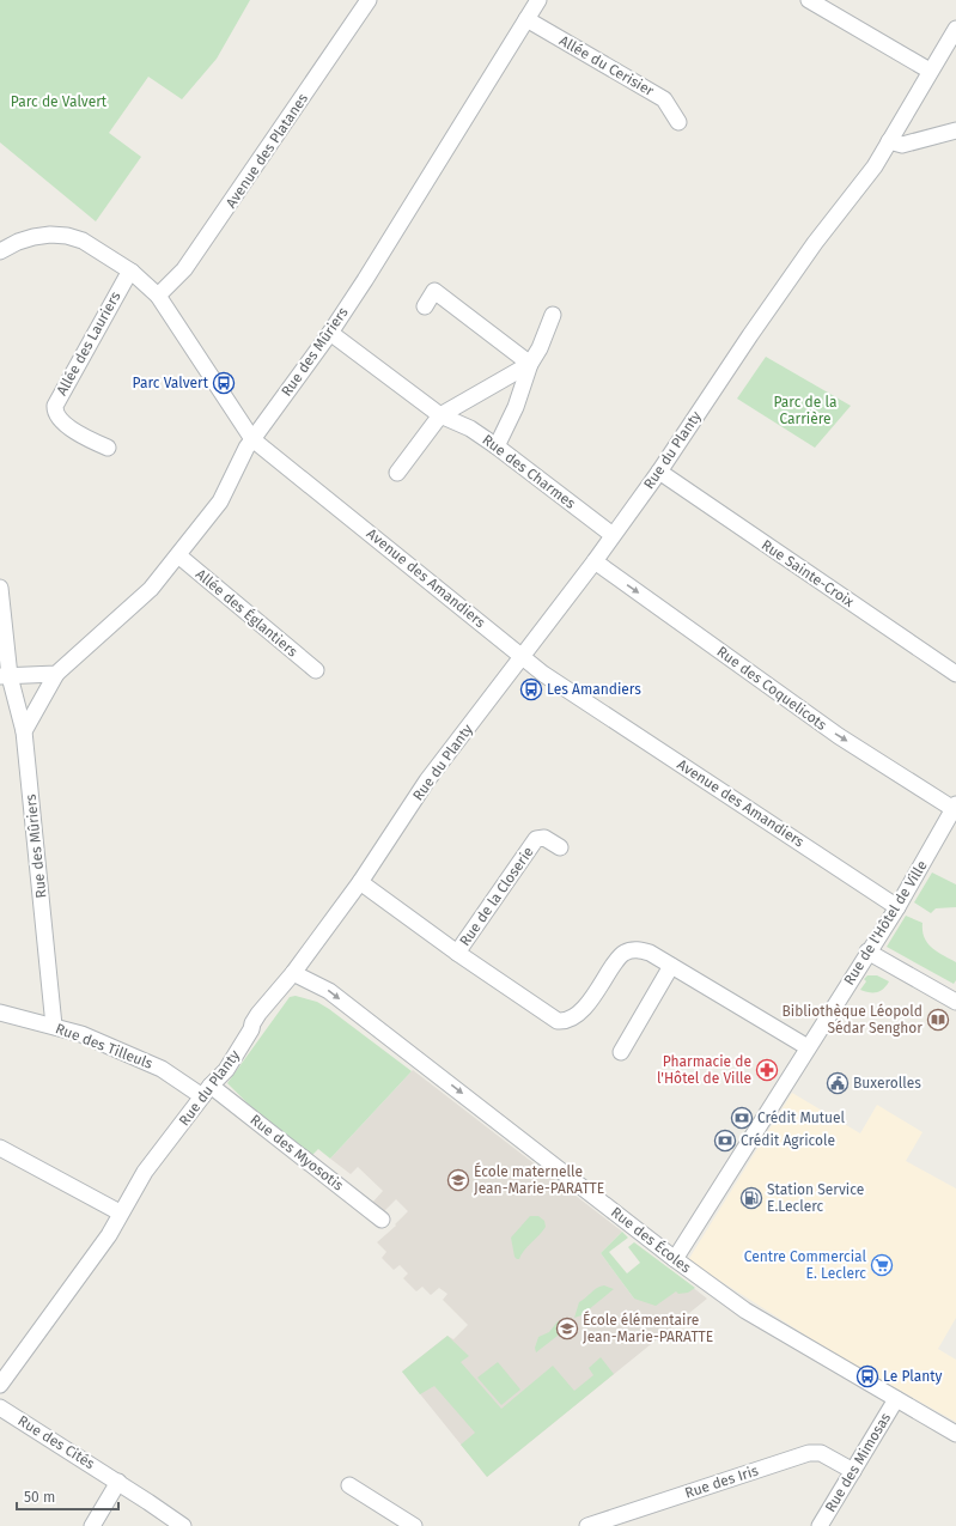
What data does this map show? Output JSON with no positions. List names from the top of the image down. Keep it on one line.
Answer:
{"streets":{"street":["Allée du Cerisier","Avenue des Platanes","Allée des Lauriers","Rue des Mûriers","Rue du Planty","Rue des Charmes","Rue Sainte-Croix","Avenue des Amandiers","Allée des Églantiers","Rue des Coquelicots","Rue de la Closerie","Rue de l'Hôtel de Ville","Rue des Tilleuls","Rue des Myosotis","Rue des Écoles","Rue des Cités","Rue des Mimosas","Rue des Iris"]},"crossings":[["Allée du Cerisier","Rue des Mûriers"],["Avenue des Platanes","Avenue des Amandiers"],["Allée des Lauriers","Avenue des Amandiers"],["Rue des Mûriers","Rue des Charmes"],["Rue des Mûriers","Avenue des Amandiers"],["Rue des Mûriers","Allée des Églantiers"],["Rue des Mûriers","Rue des Tilleuls"],["Rue du Planty","Rue des Charmes"],["Rue du Planty","Rue Sainte-Croix"],["Rue du Planty","Avenue des Amandiers"],["Rue du Planty","Rue des Coquelicots"],["Rue du Planty","Rue de la Closerie"],["Rue du Planty","Rue des Tilleuls"],["Rue du Planty","Rue des Myosotis"],["Rue du Planty","Rue des Écoles"],["Avenue des Amandiers","Rue de l'Hôtel de Ville"],["Rue des Coquelicots","Rue de l'Hôtel de Ville"],["Rue de la Closerie","Rue de l'Hôtel de Ville"],["Rue de l'Hôtel de Ville","Rue des Écoles"],["Rue des Tilleuls","Rue des Myosotis"],["Rue des Écoles","Rue des Mimosas"],["Rue des Mimosas","Rue des Iris"]],"one_way":["Rue des Coquelicots","Rue des Écoles"],"parks":["Parc de Valvert","Parc de la Carrière"],"places":{"bus stop":["Parc Valvert","Les Amandiers","Le Planty"],"library":["Bibliothèque Léopold Sédar Senghor"],"pharmacy":["Pharmacie de l'Hôtel de Ville"],"public building":["Buxerolles"],"bank":["Crédit Mutuel","Crédit Agricole"],"school or university":["École maternelle Jean-Marie-PARATTE","École élémentaire Jean-Marie-PARATTE"],"fuel station":["Station Service E.Leclerc"],"supermarket":["Centre Commercial E. Leclerc"]},"scale_bar":"50 m"}
